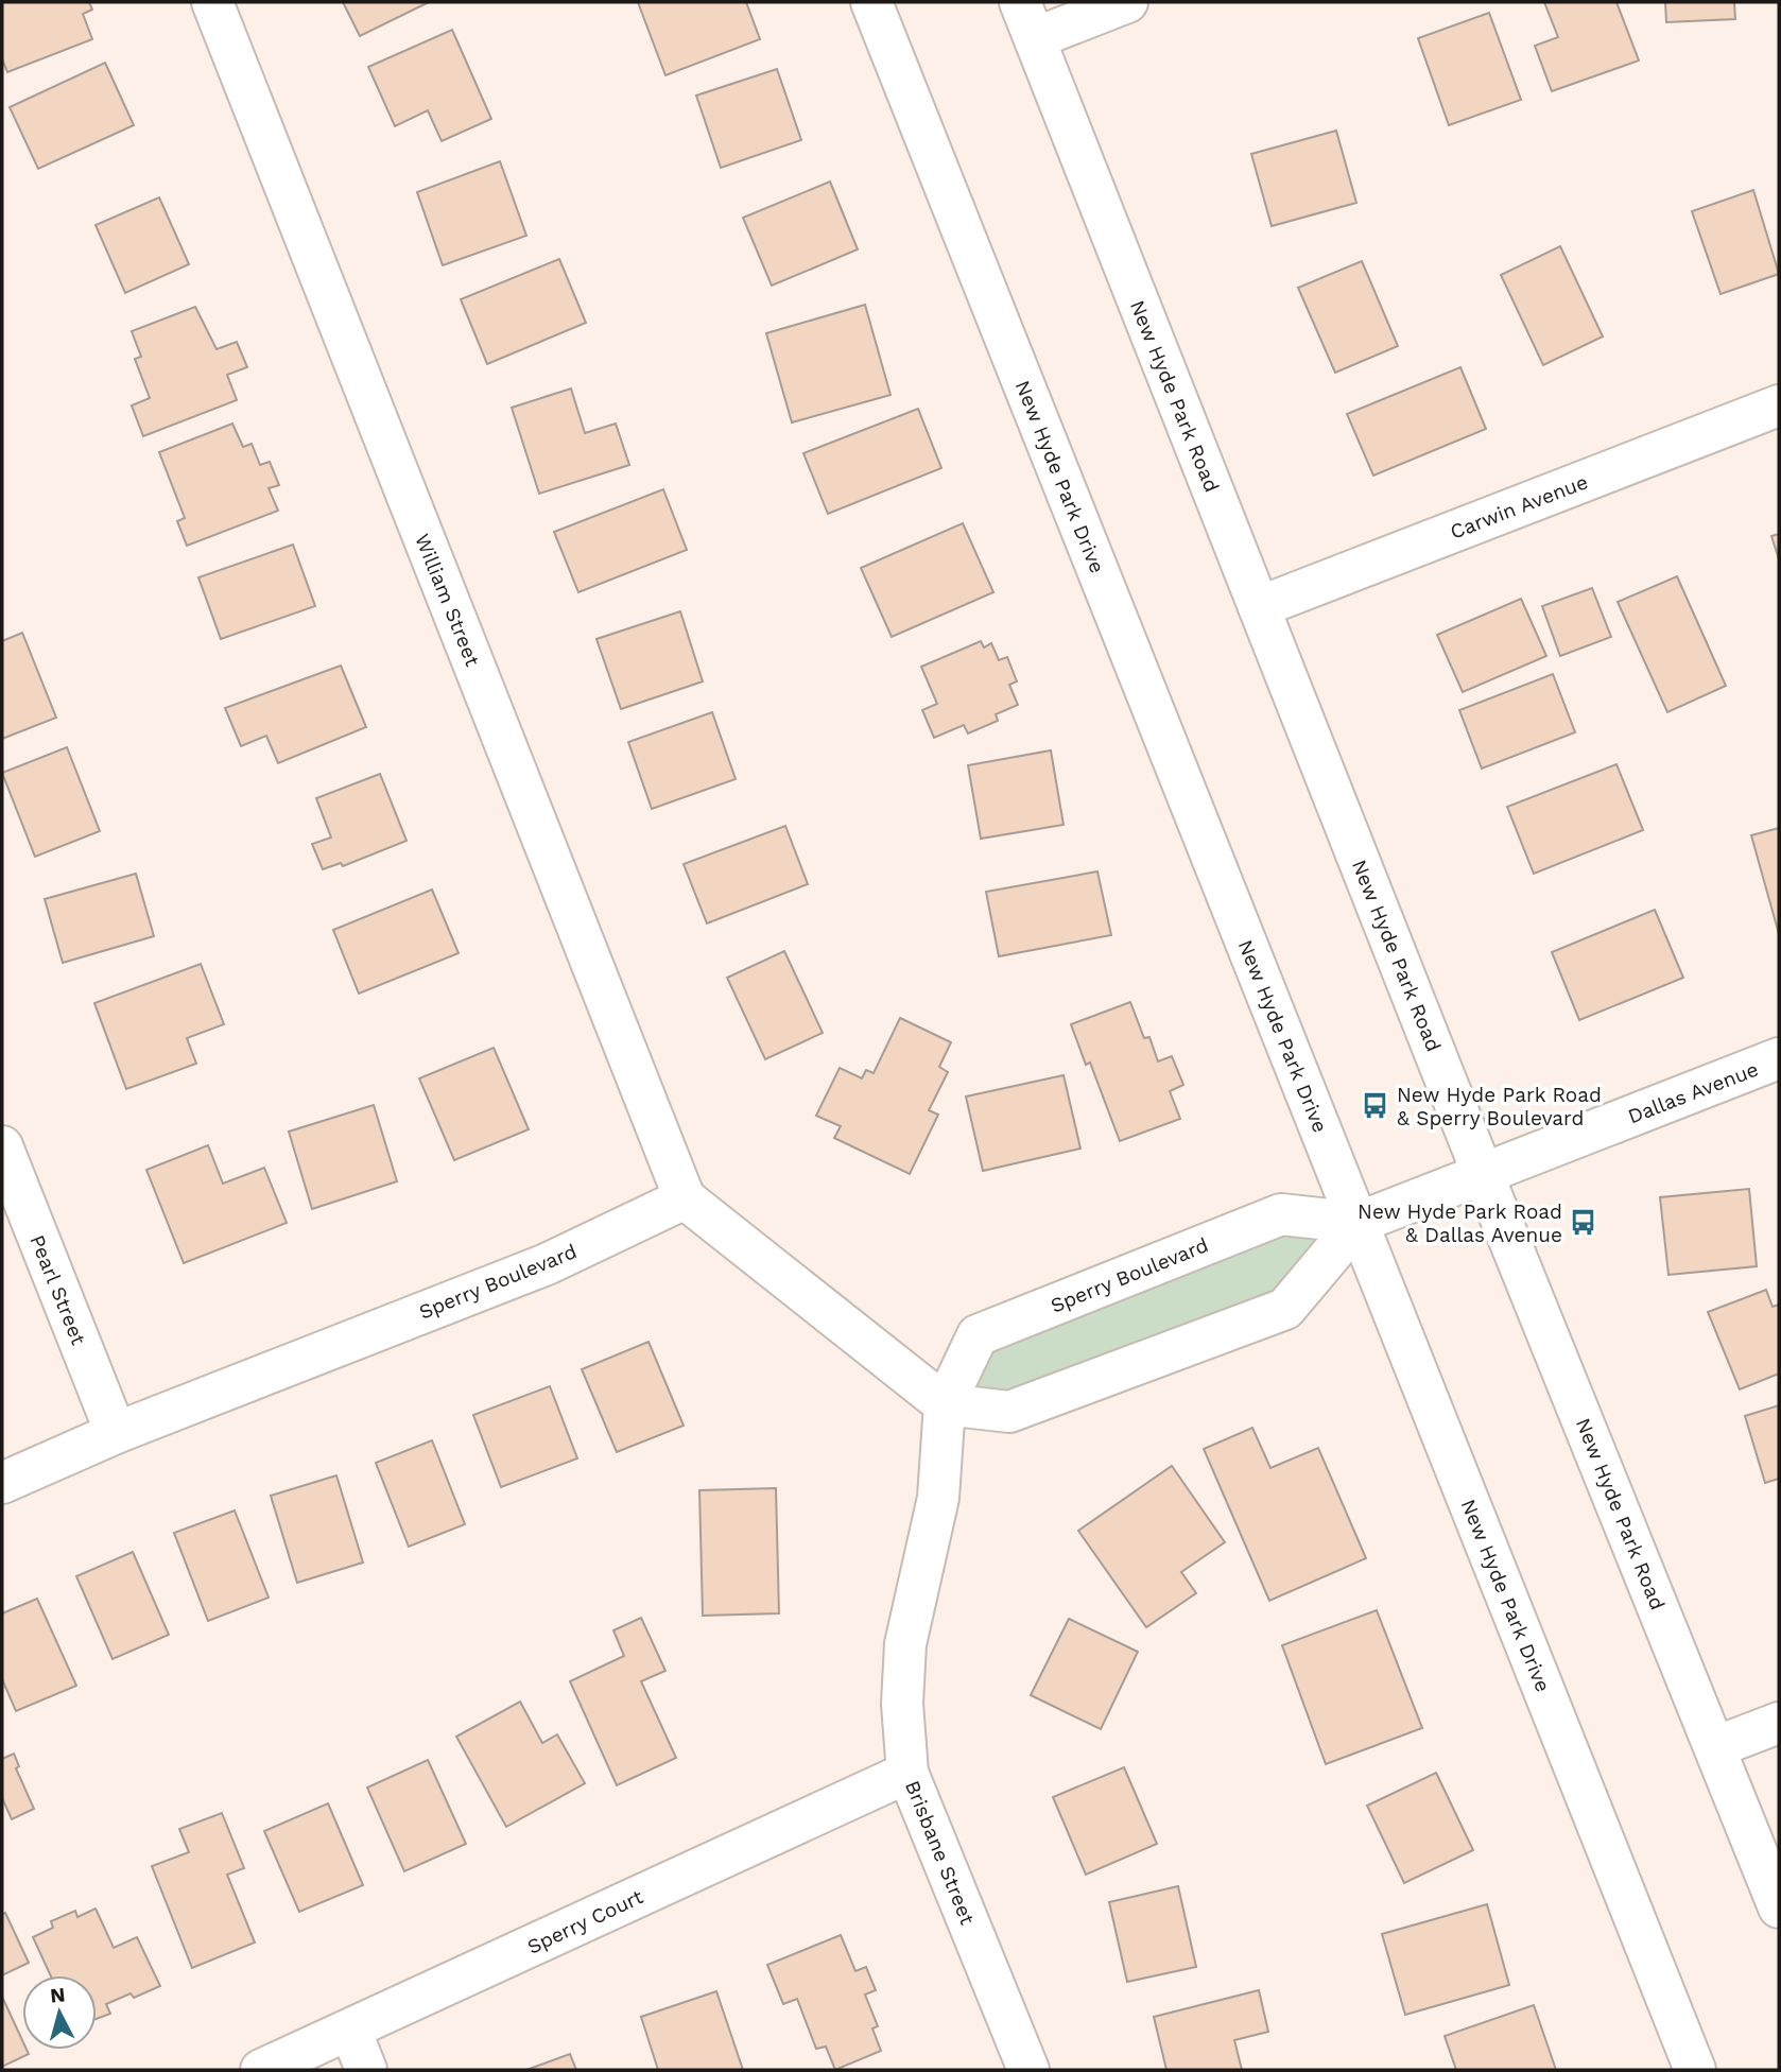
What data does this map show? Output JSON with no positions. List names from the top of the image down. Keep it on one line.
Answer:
{"streets":{"street":["New Hyde Park Road","New Hyde Park Drive","Carwin Avenue","William Street","Dallas Avenue","Sperry Boulevard","Pearl Street","Brisbane Street","Sperry Court"]},"crossings":[["New Hyde Park Road","Carwin Avenue"],["New Hyde Park Road","Dallas Avenue"],["New Hyde Park Road","Sperry Boulevard"],["New Hyde Park Drive","Sperry Boulevard"],["William Street","Sperry Boulevard"],["Dallas Avenue","Sperry Boulevard"],["Sperry Boulevard","Pearl Street"],["Sperry Boulevard","Brisbane Street"],["Brisbane Street","Sperry Court"]],"places":{"bus stop":["New Hyde Park Road & Sperry Boulevard","New Hyde Park Road & Dallas Avenue"]},"north":"top"}
